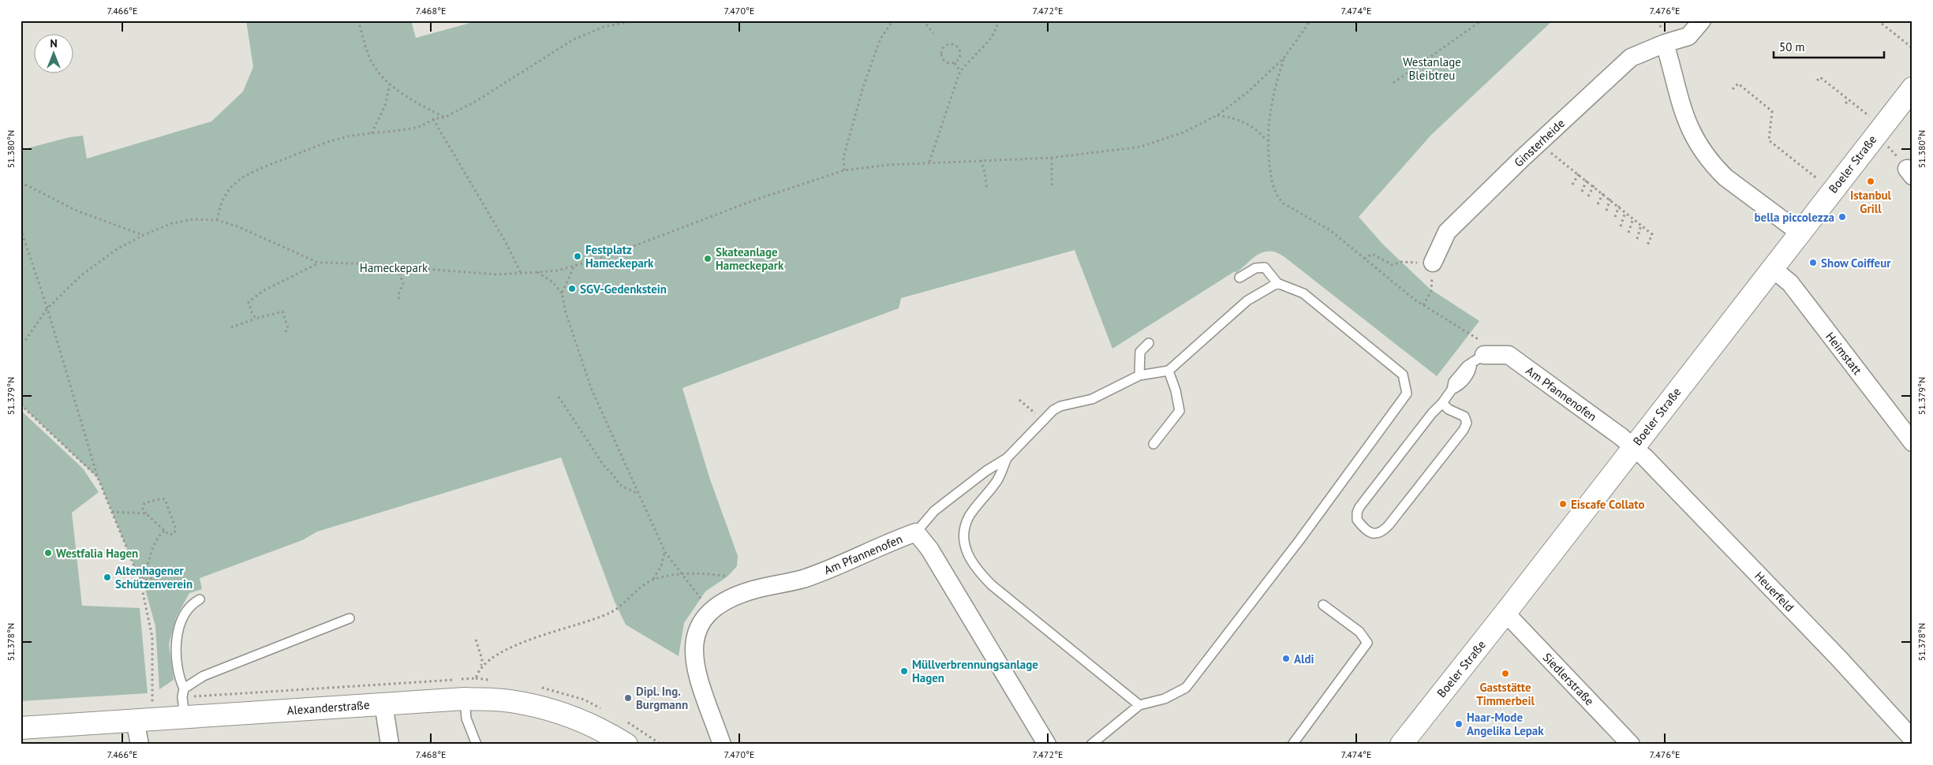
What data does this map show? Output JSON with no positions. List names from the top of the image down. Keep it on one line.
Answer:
{"streets":{"street":["Ginsterheide","Boeler Straße","Heimstatt","Am Pfannenofen","Heuerfeld","Siedlerstraße","Alexanderstraße"]},"crossings":[["Boeler Straße","Heimstatt"],["Boeler Straße","Am Pfannenofen"],["Boeler Straße","Heuerfeld"],["Boeler Straße","Siedlerstraße"],["Am Pfannenofen","Heuerfeld"]],"parks":["Westanlage Bleibtreu","Hameckepark"],"places":["Istanbul Grill","bella piccolezza","Festplatz Hameckepark","Skateanlage Hameckepark","Show Coiffeur","SGV-Gedenkstein","Eiscafe Collato","Westfalia Hagen","Altenhagener Schützenverein","Aldi","Müllverbrennungsanlage Hagen","Gaststätte Timmerbeil","Dipl. Ing. Burgmann","Haar-Mode Angelika Lepak"],"scale_bar":"50 m","north":"top","coordinates":["7.466°E","7.468°E","7.470°E","7.472°E","7.474°E","7.476°E","51.380°N","51.379°N","51.378°N"]}
